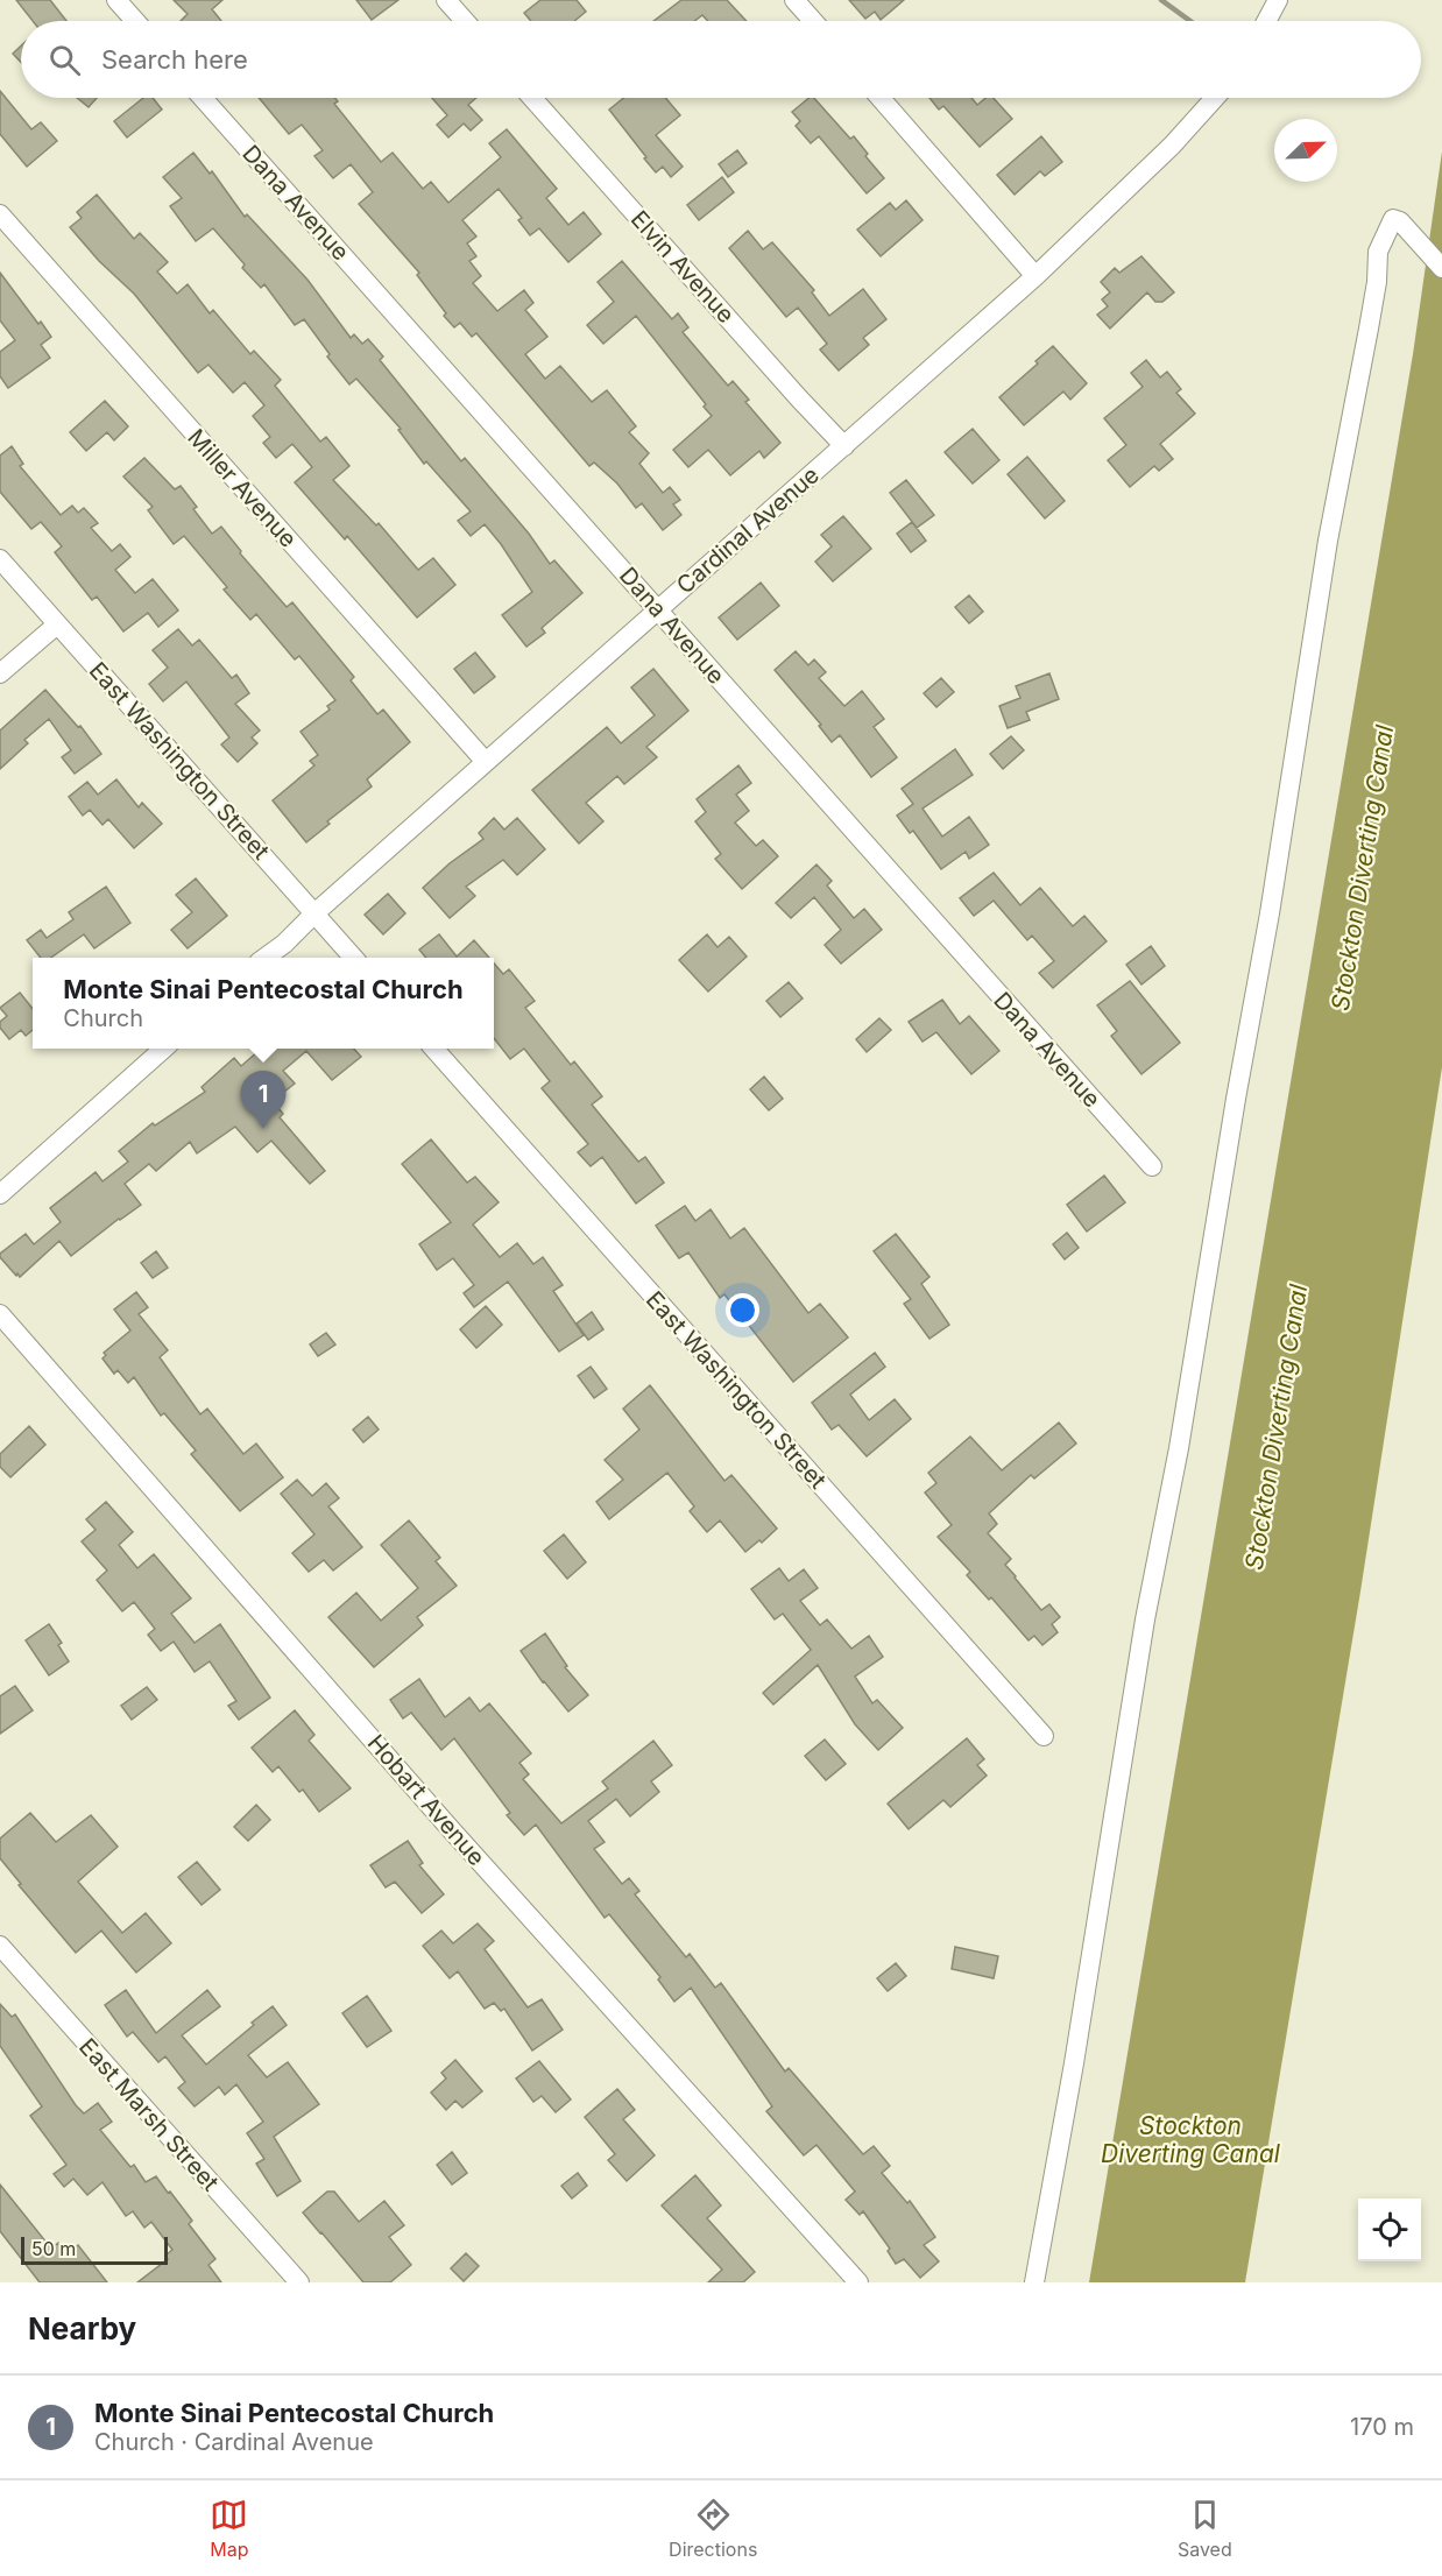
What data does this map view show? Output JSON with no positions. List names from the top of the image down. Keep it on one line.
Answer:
{"streets":{"street":["Dana Avenue","Elvin Avenue","Miller Avenue","Cardinal Avenue","East Washington Street","Hobart Avenue","East Marsh Street"]},"crossings":[["Dana Avenue","Cardinal Avenue"],["Elvin Avenue","Cardinal Avenue"],["Miller Avenue","Cardinal Avenue"],["Cardinal Avenue","East Washington Street"]],"water":["Stockton Diverting Canal"],"scale_bar":"50 m","north":"top right","page":{"search":"Search here","popup":["Monte Sinai Pentecostal Church","Church"],"pins":"1","scale":"50 m","heading":"Nearby","list":[{"mark":"1","name":"Monte Sinai Pentecostal Church","note":"Church · Cardinal Avenue","value":"170 m"}],"nav":["Map","Directions","Saved"]}}
